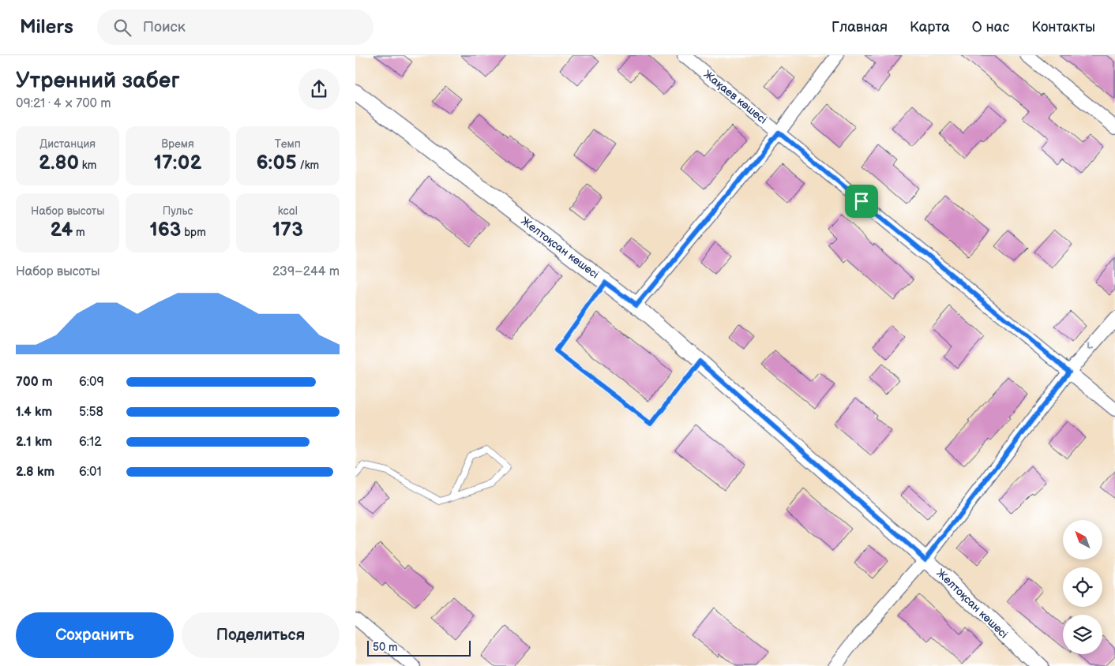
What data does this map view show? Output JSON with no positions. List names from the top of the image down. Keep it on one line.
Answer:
{"streets":{"street":["Жақаев көшесі","Желтоқсан көшесі"]},"scale_bar":"50 m","north":"top left","page":{"header":"Milers","search":"Поиск","nav":["Главная","Карта","О нас","Контакты"],"heading":["Утренний забег","09:21 · 4 × 700 m"],"stats":[["Дистанция","2.80 km"],["Время","17:02"],["Темп","6:05 /km"],["Набор высоты","24 m"],["Пульс","163 bpm"],["kcal","173"]],"chart":["Набор высоты","239–244 m"],"list":[{"name":"700 m","note":"6:09"},{"name":"1.4 km","note":"5:58"},{"name":"2.1 km","note":"6:12"},{"name":"2.8 km","note":"6:01"}],"buttons":["Сохранить","Поделиться"],"scale":"50 m"}}
